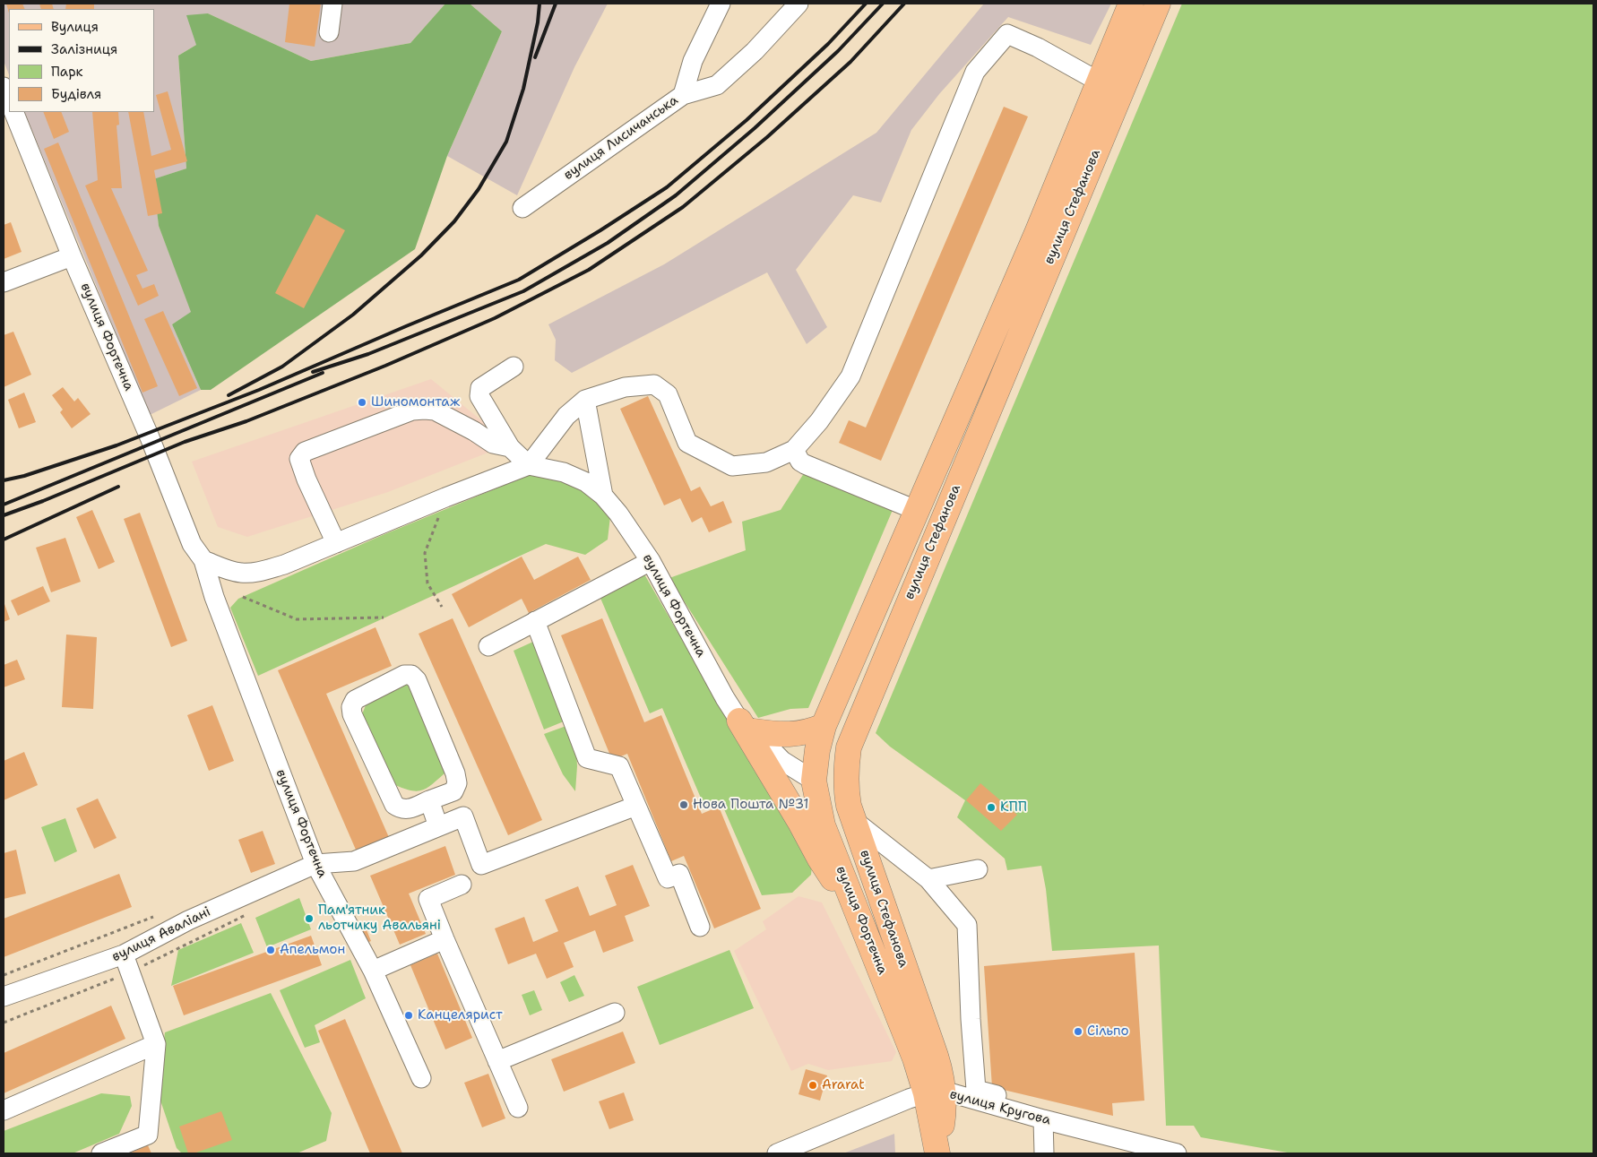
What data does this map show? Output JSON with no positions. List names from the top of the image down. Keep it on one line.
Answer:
{"streets":{"main road":["вулиця Стефанова","вулиця Фортечна"],"street":["вулиця Лисичанська","вулиця Аваліані","вулиця Кругова"]},"crossings":[["вулиця Стефанова","вулиця Фортечна"],["вулиця Стефанова","вулиця Кругова"],["вулиця Фортечна","вулиця Аваліані"],["вулиця Фортечна","вулиця Кругова"]],"places":["Шиномонтаж","Нова Пошта №31","КПП","Пам'ятник льотчику Авальяні","Апельмон","Канцелярист","Сільпо","Ararat"],"legend":["Вулиця","Залізниця","Парк","Будівля"]}
